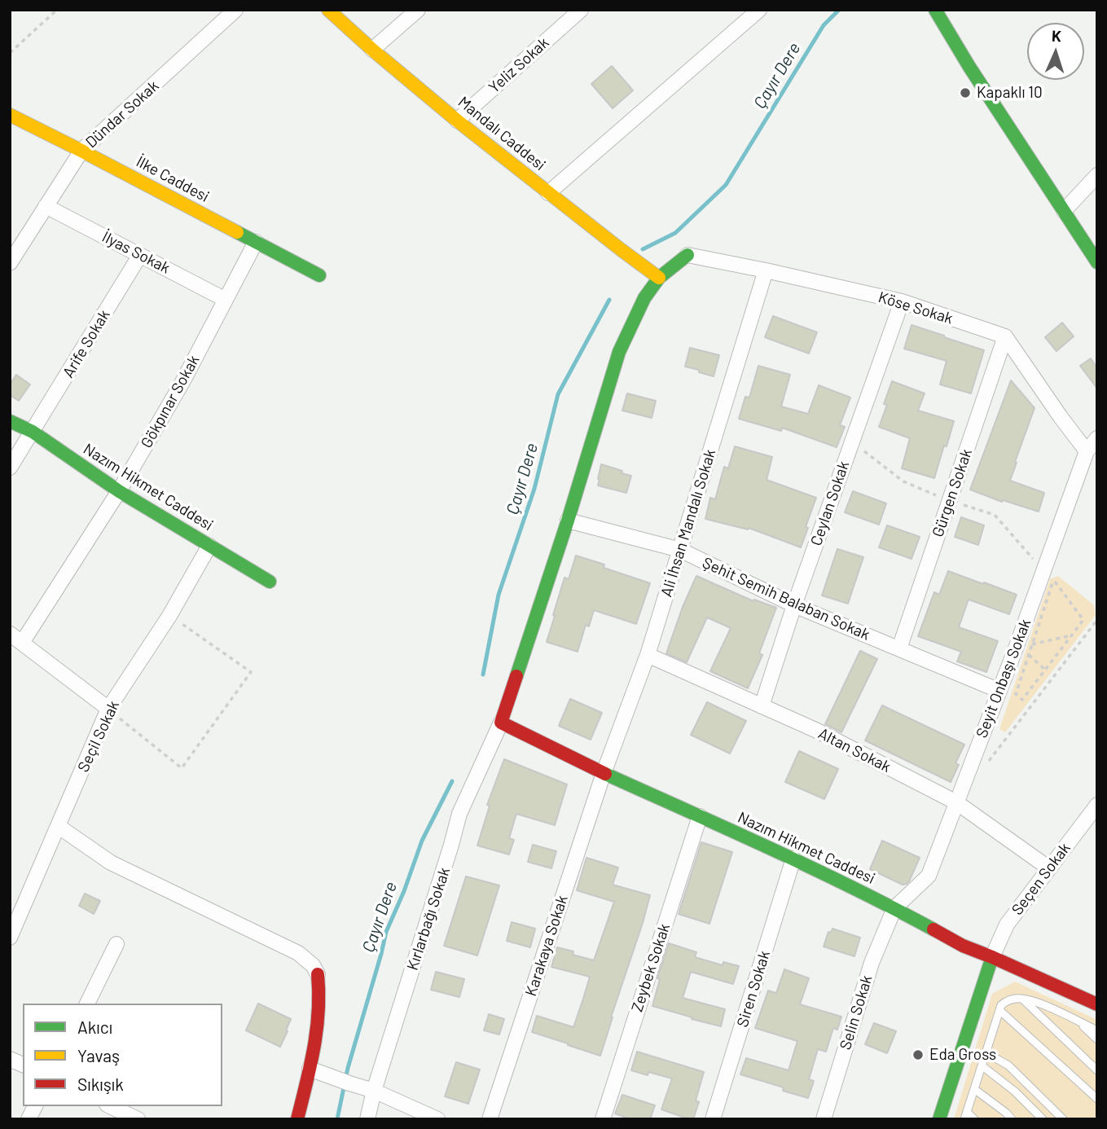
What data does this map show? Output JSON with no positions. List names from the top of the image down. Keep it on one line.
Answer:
{"streets":{"street":["Yeliz Sokak","Dündar Sokak","Mandalı Caddesi","İlke Caddesi","İlyas Sokak","Köse Sokak","Arife Sokak","Gökpınar Sokak","Nazım Hikmet Caddesi","Gürgen Sokak","Ceylan Sokak","Ali İhsan Mandalı Sokak","Şehit Semih Balaban Sokak","Seyit Onbaşı Sokak","Seçil Sokak","Altan Sokak","Seçen Sokak","Kırlarbağı Sokak","Karakaya Sokak","Zeybek Sokak","Siren Sokak","Selin Sokak"]},"crossings":[["Yeliz Sokak","Mandalı Caddesi"],["Dündar Sokak","İlke Caddesi"],["Dündar Sokak","İlyas Sokak"],["İlke Caddesi","Gökpınar Sokak"],["İlyas Sokak","Arife Sokak"],["İlyas Sokak","Gökpınar Sokak"],["Köse Sokak","Gürgen Sokak"],["Köse Sokak","Ceylan Sokak"],["Köse Sokak","Ali İhsan Mandalı Sokak"],["Arife Sokak","Nazım Hikmet Caddesi"],["Gökpınar Sokak","Nazım Hikmet Caddesi"],["Nazım Hikmet Caddesi","Ali İhsan Mandalı Sokak"],["Nazım Hikmet Caddesi","Seyit Onbaşı Sokak"],["Nazım Hikmet Caddesi","Seçil Sokak"],["Nazım Hikmet Caddesi","Seçen Sokak"],["Nazım Hikmet Caddesi","Kırlarbağı Sokak"],["Nazım Hikmet Caddesi","Karakaya Sokak"],["Nazım Hikmet Caddesi","Zeybek Sokak"],["Nazım Hikmet Caddesi","Siren Sokak"],["Nazım Hikmet Caddesi","Selin Sokak"],["Gürgen Sokak","Şehit Semih Balaban Sokak"],["Ceylan Sokak","Şehit Semih Balaban Sokak"],["Ceylan Sokak","Altan Sokak"],["Ali İhsan Mandalı Sokak","Şehit Semih Balaban Sokak"],["Ali İhsan Mandalı Sokak","Altan Sokak"],["Ali İhsan Mandalı Sokak","Karakaya Sokak"],["Şehit Semih Balaban Sokak","Seyit Onbaşı Sokak"],["Seyit Onbaşı Sokak","Altan Sokak"],["Seyit Onbaşı Sokak","Selin Sokak"],["Altan Sokak","Seçen Sokak"]],"water":["Çayır Dere"],"places":["Kapaklı 10","Eda Gross"],"legend":["Akıcı","Yavaş","Sıkışık"],"north":"top"}
